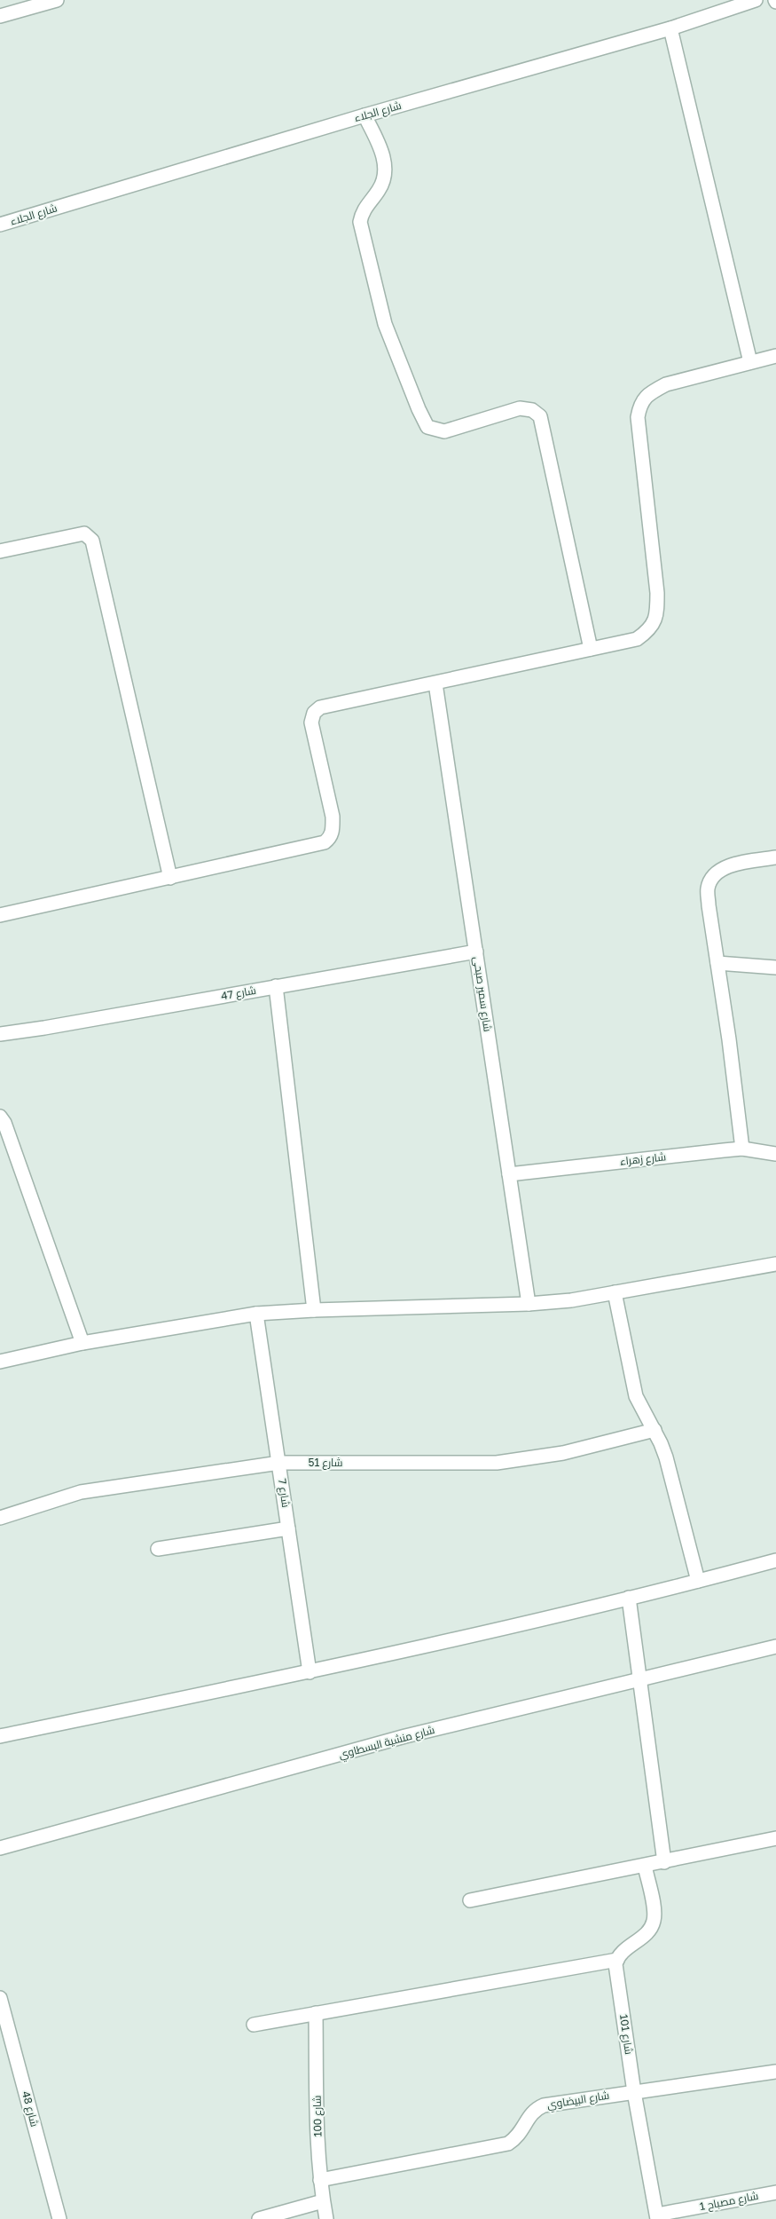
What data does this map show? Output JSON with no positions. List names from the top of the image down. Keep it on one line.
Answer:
{"streets":{"street":["شارع الجلاء","شارع 47","شارع سمير صبحى","شارع زهراء","شارع 51","شارع 7","شارع منشية البسطاوي","شارع 101","شارع البيضاوي","شارع 48","شارع 100","شارع مصباح 1"]},"crossings":[["شارع 47","شارع سمير صبحى"],["شارع سمير صبحى","شارع زهراء"],["شارع 51","شارع 7"],["شارع 101","شارع البيضاوي"],["شارع 101","شارع مصباح 1"],["شارع البيضاوي","شارع 100"]]}
